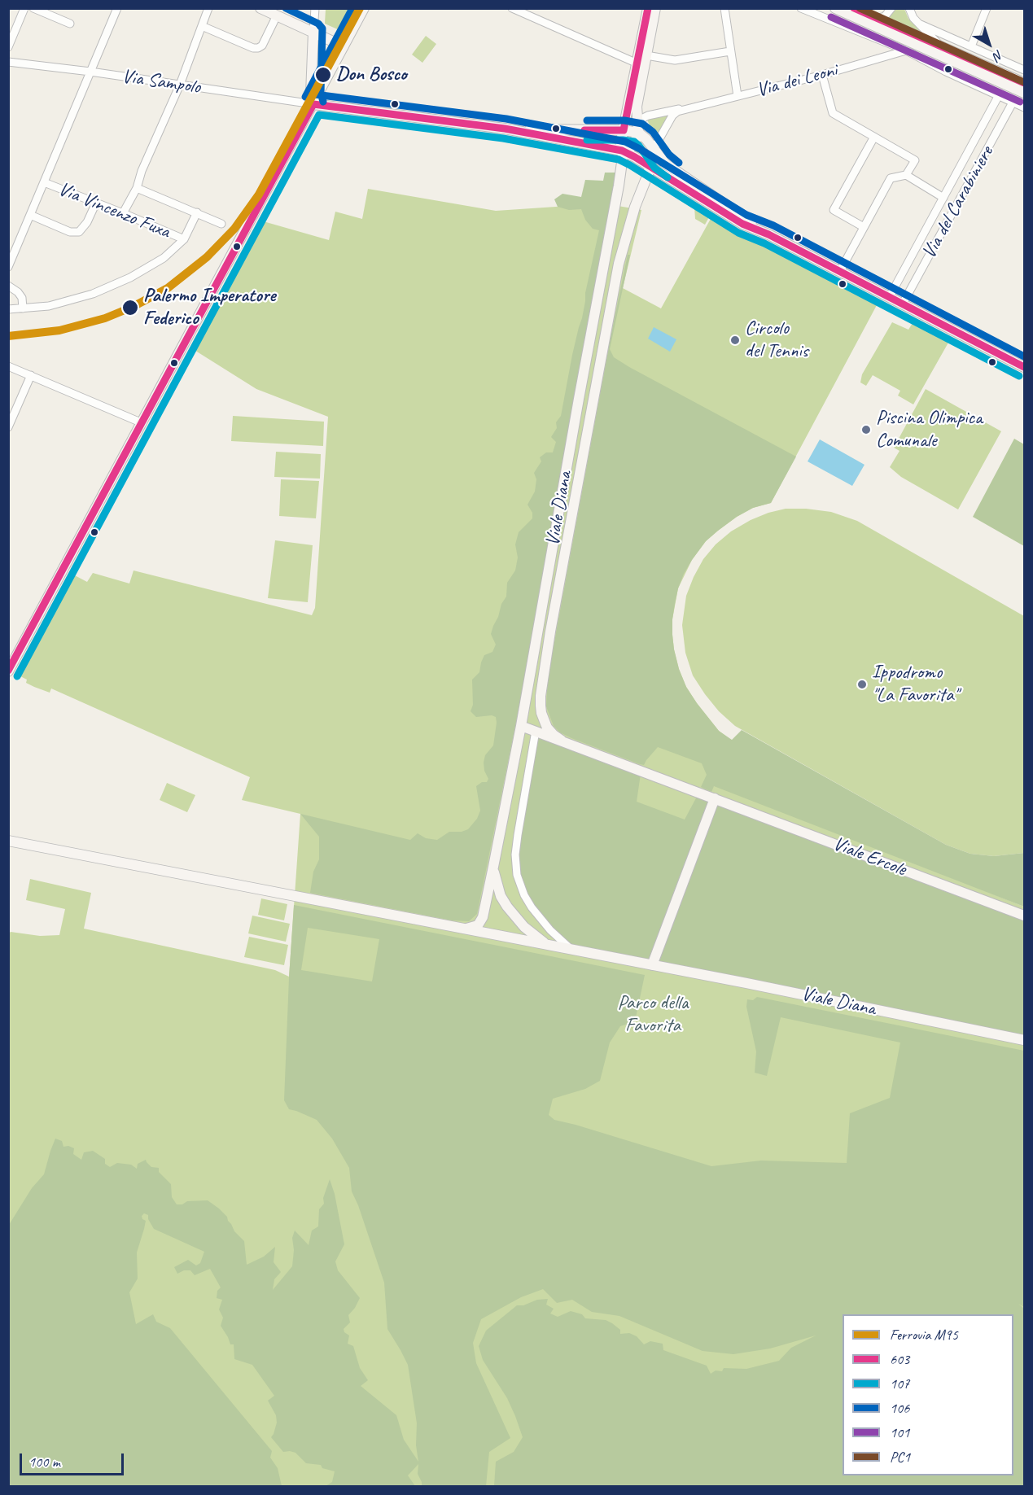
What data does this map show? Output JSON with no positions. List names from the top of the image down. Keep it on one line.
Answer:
{"streets":{"street":["Via dei Leoni","Via Sampolo","Via del Carabiniere","Via Vincenzo Fuxa","Viale Diana","Viale Ercole"]},"crossings":[["Viale Diana","Viale Ercole"]],"parks":["Parco della Favorita"],"places":["Don Bosco","Palermo Imperatore Federico","Circolo del Tennis","Piscina Olimpica Comunale","Ippodromo \"La Favorita\""],"lines":["rail line M95","transit line 603","transit line 106","transit line PC1","transit line 101","transit line 107"],"legend":["Ferrovia M95","603","107","106","101","PC1"],"scale_bar":"100 m","north":"bottom right"}
